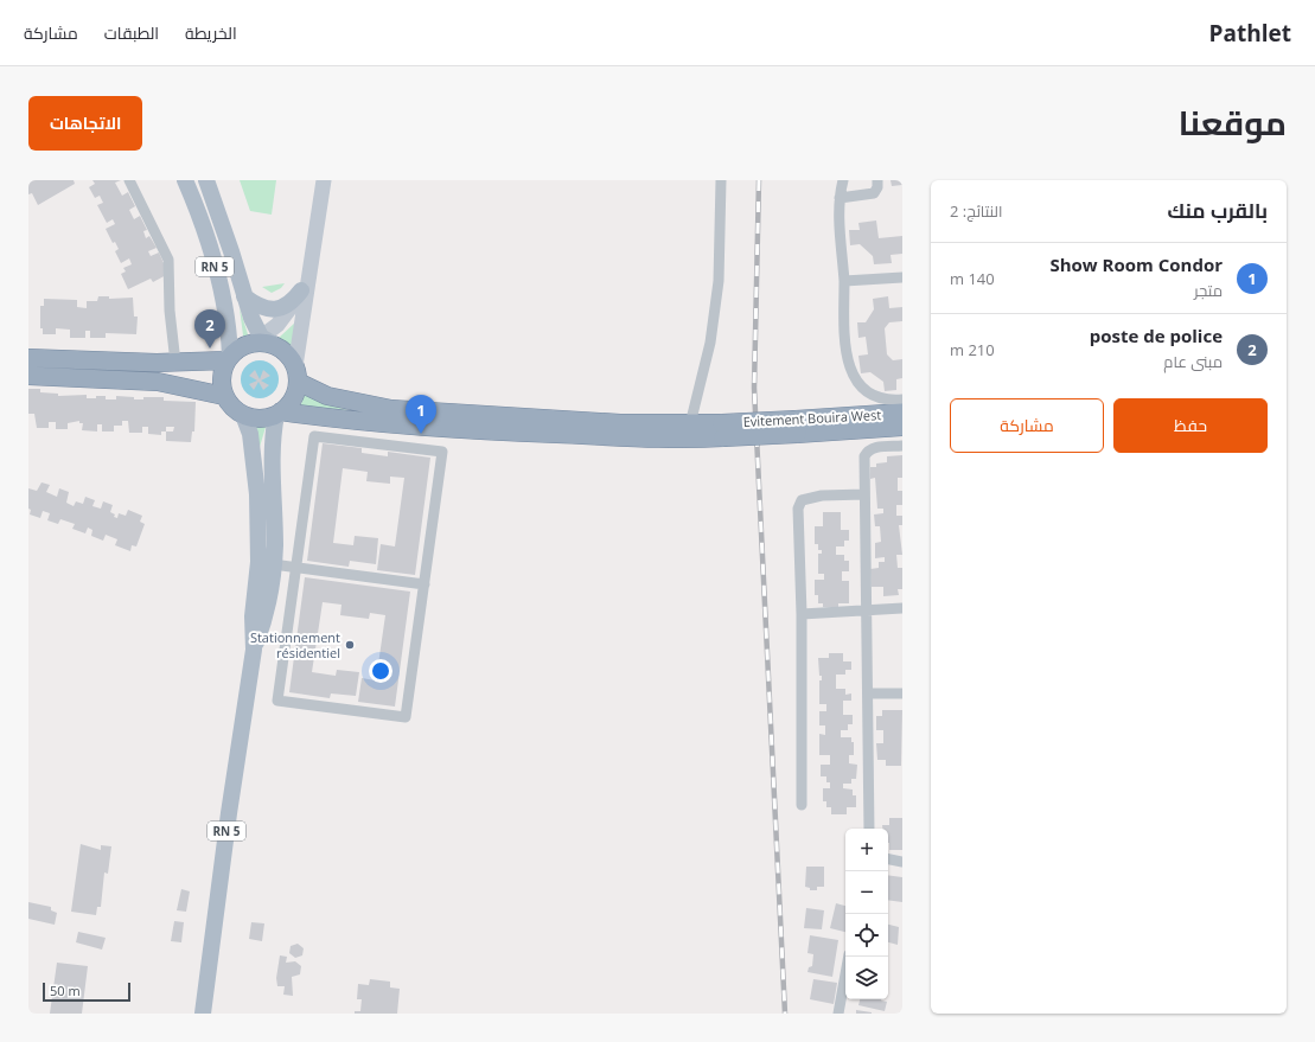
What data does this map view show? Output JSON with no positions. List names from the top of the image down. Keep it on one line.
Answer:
{"streets":{"highway":["Evitement Bouira West"],"main road":["RN 5"]},"places":["Stationnement résidentiel"],"scale_bar":"50 m","page":{"header":"Pathlet","nav":["الخريطة","الطبقات","مشاركة"],"title":"موقعنا","buttons":["الاتجاهات",["حفظ","مشاركة"]],"heading":["بالقرب منك","النتائج: 2"],"list":[{"mark":"1","name":"Show Room Condor","note":"متجر","value":"140 m"},{"mark":"2","name":"poste de police","note":"مبنى عام","value":"210 m"}],"pins":["2","1"],"map_buttons":["+","−"],"scale":"50 m"}}
